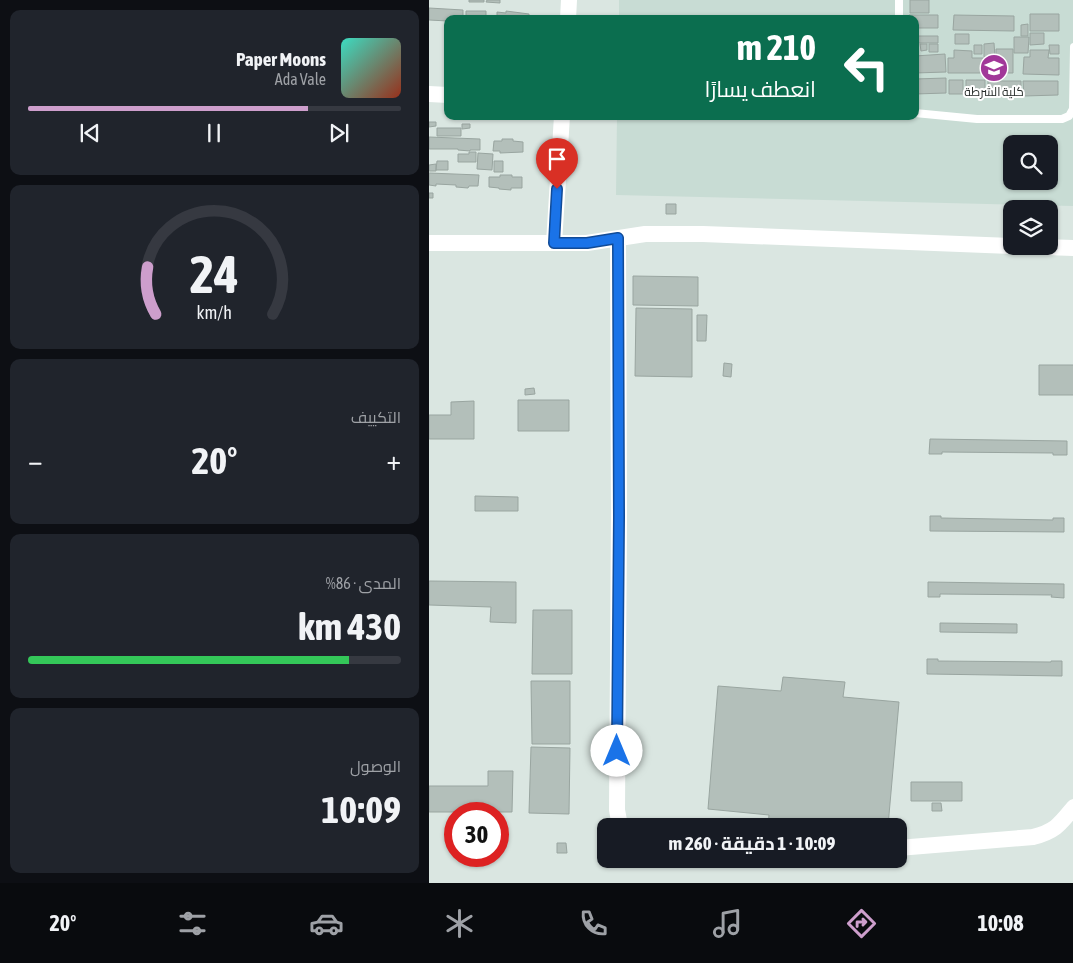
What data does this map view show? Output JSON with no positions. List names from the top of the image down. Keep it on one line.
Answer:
{"places":{"school or university":["كلية الشرطة"]},"page":{"turn":["210 m","انعطف يسارًا"],"song":["Paper Moons","Ada Vale"],"tile":["التكييف",["المدى · 86%","430 km"],["الوصول","10:09"]],"heat":["−","20°","+"],"limit":"30","trip":"10:09 · 1 دقيقة · 260 m","tabs":["10:08","20°"],"gauge":["24","km/h"]}}
